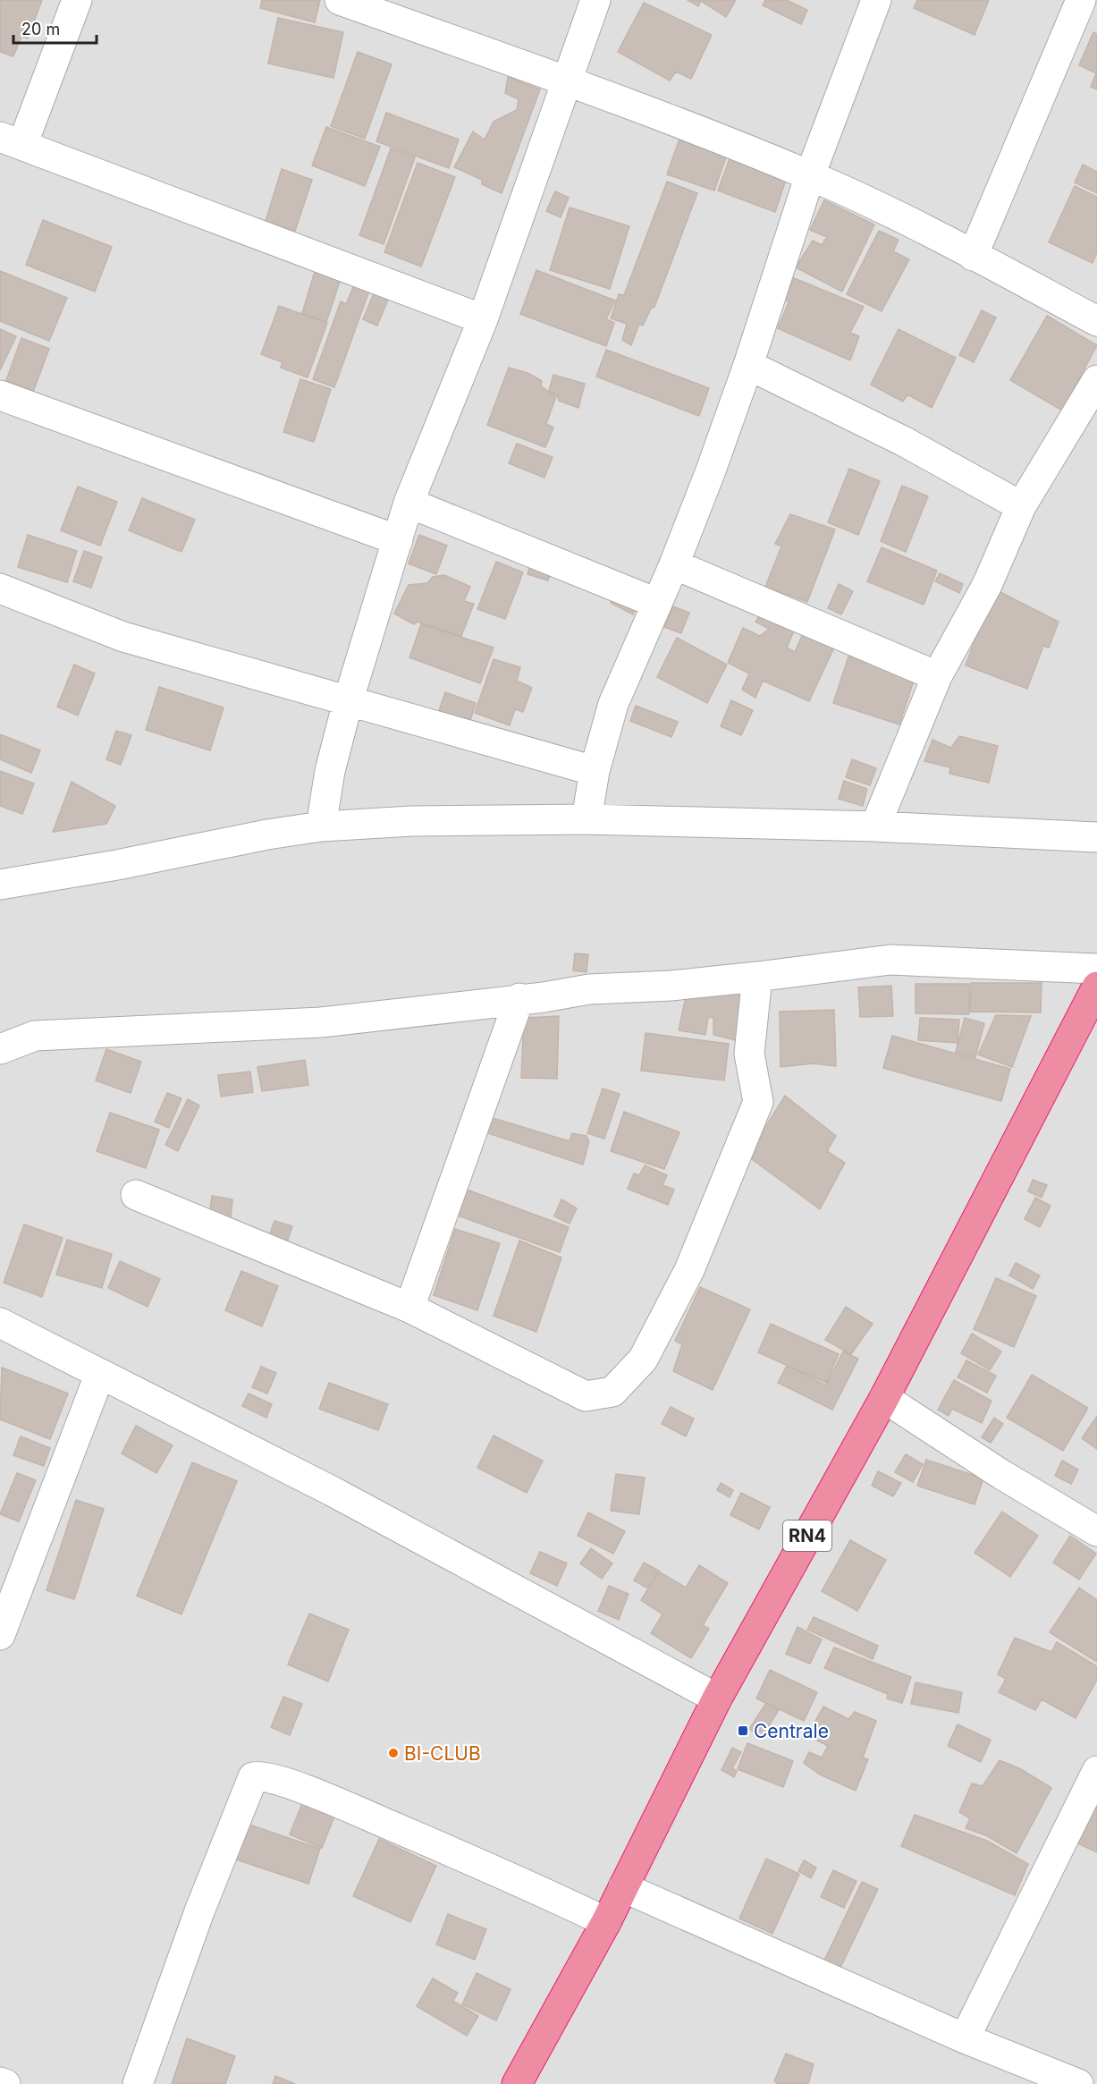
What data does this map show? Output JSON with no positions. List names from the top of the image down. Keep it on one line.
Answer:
{"streets":{"highway":["RN4"]},"places":{"transit":["Centrale"],"other":["BI-CLUB"]},"scale_bar":"20 m"}
